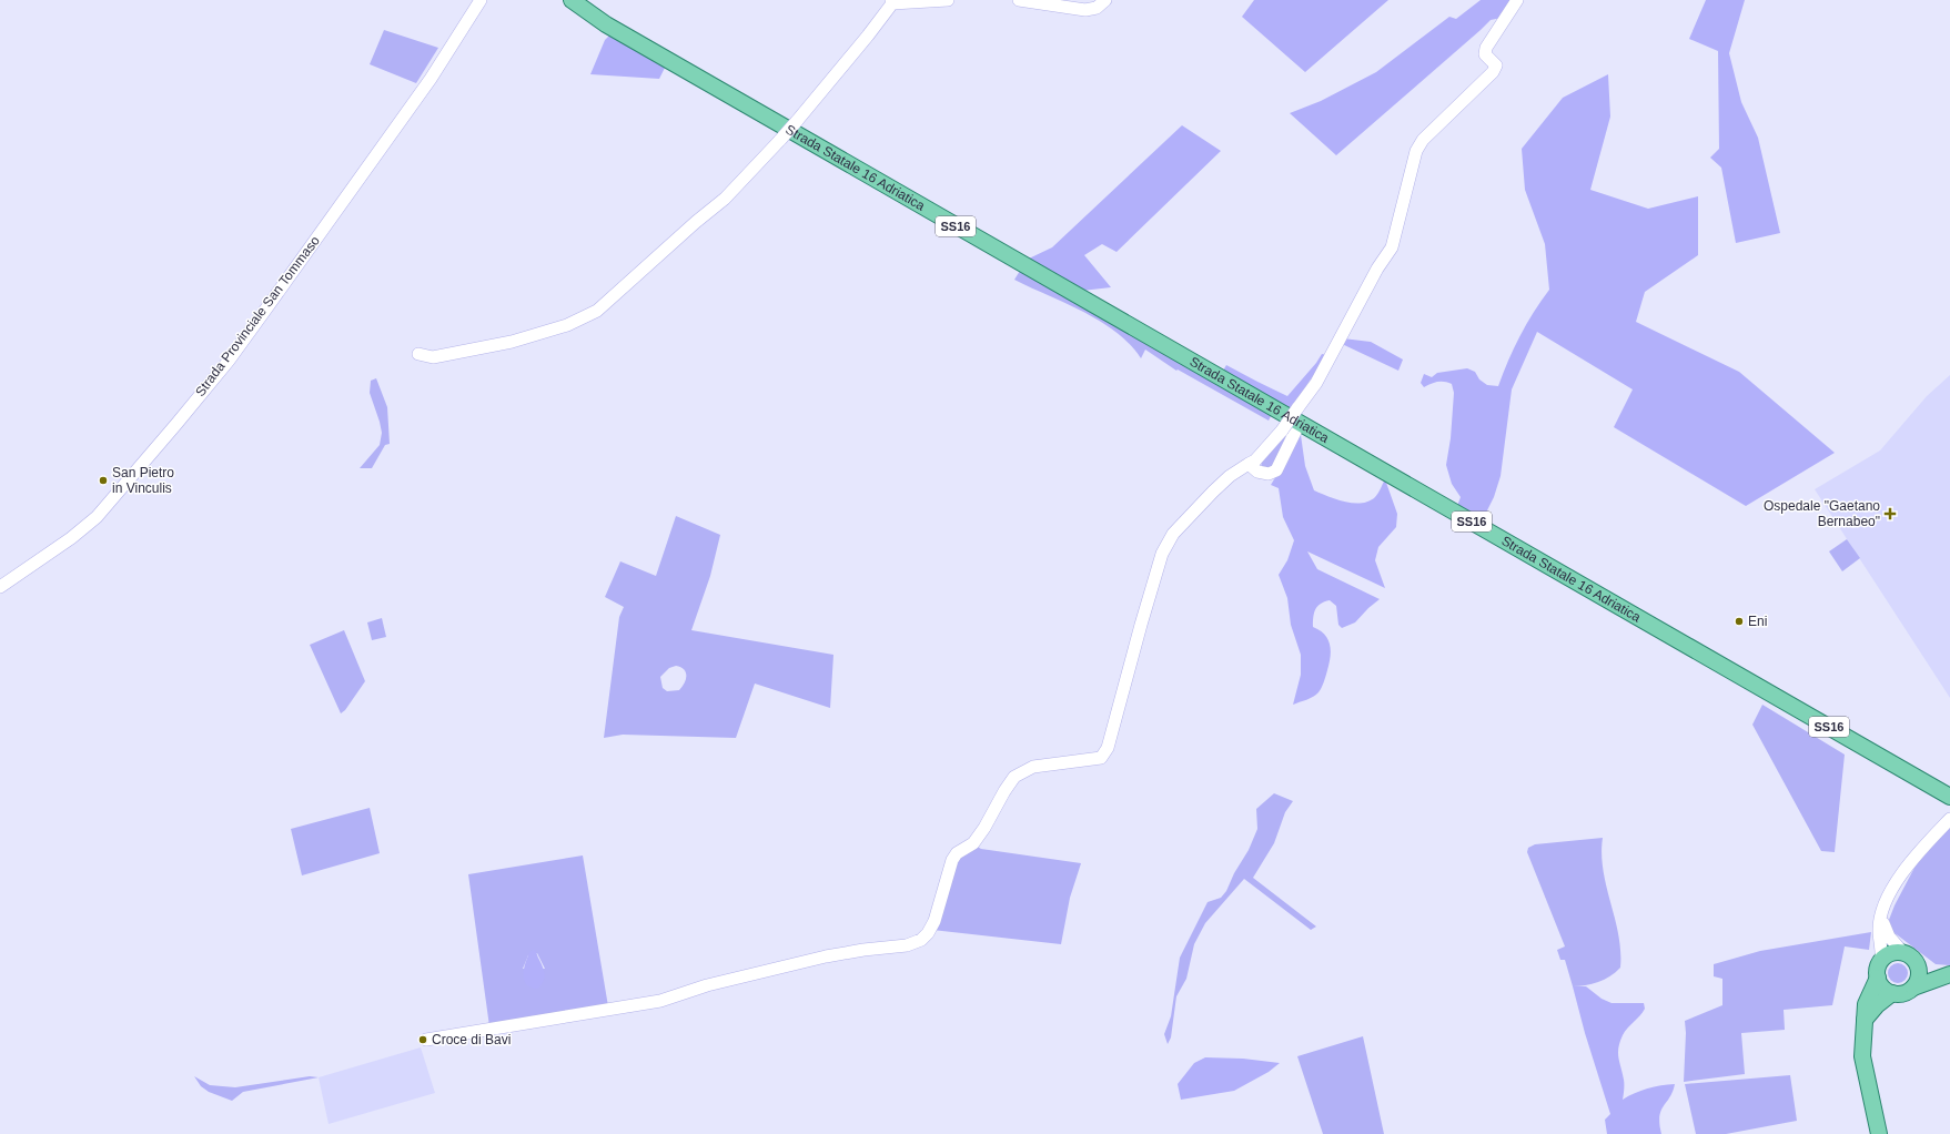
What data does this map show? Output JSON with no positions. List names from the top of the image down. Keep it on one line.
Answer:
{"streets":{"main road":["Strada Statale 16 Adriatica","SS16"],"street":["Strada Provinciale San Tommaso"]},"places":{"other":["San Pietro in Vinculis","Eni","Croce di Bavi"],"health":["Ospedale \"Gaetano Bernabeo\""]}}
